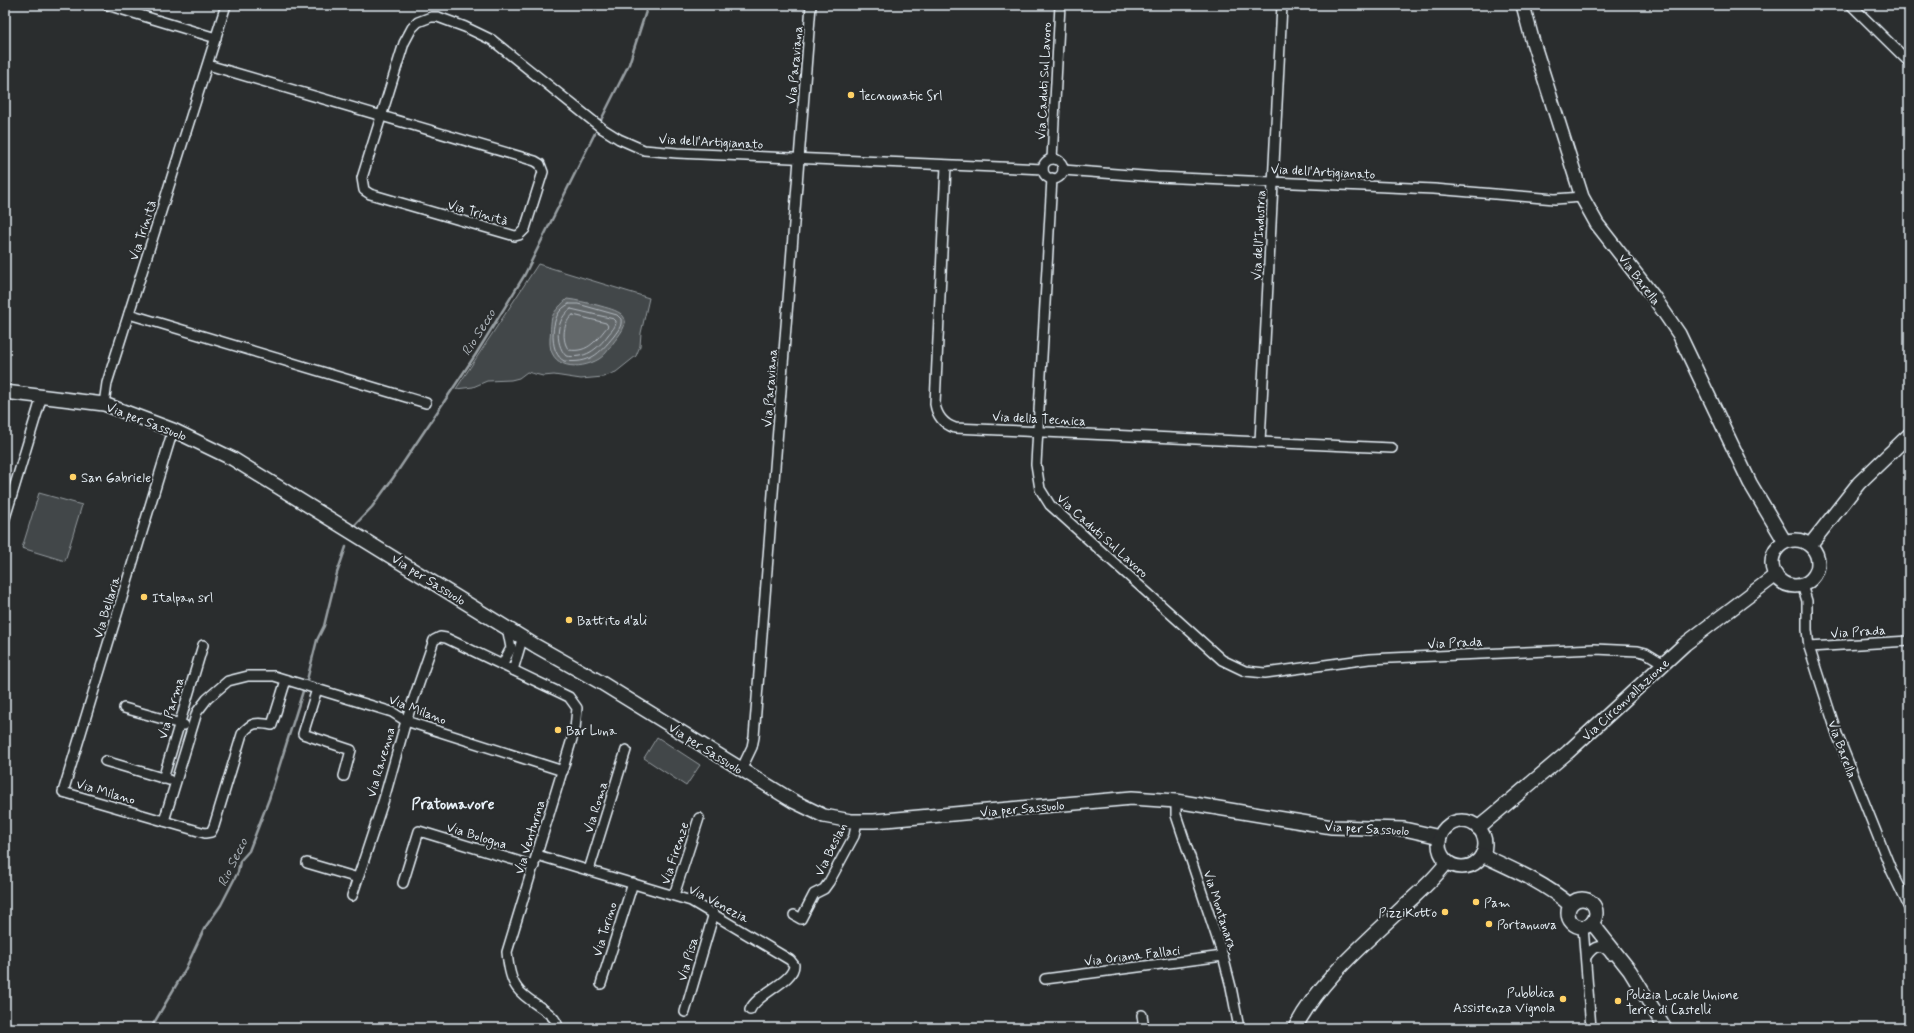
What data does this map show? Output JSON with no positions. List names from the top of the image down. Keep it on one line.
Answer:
{"streets":{"main road":["Via Barella","Via per Sassuolo","Via Circonvallazione"],"street":["Via Paraviana","Via Caduti Sul Lavoro","Via dell'Artigianato","Via Trinità","Via dell’Industria","Via della Tecnica","Via Bellaria","Via Prada","Via Parma","Via Milano","Via Ravenna","Via Roma","Via Bologna","Via Venturina","Via Beslan","Via Firenze","Via Venezia","Via Montanara","Via Torino","Via Oriana Fallaci","Via Pisa"]},"crossings":[["Via Paraviana","Via dell'Artigianato"],["Via Paraviana","Via per Sassuolo"],["Via Caduti Sul Lavoro","Via dell'Artigianato"],["Via Caduti Sul Lavoro","Via della Tecnica"],["Via Caduti Sul Lavoro","Via Prada"],["Via dell'Artigianato","Via Trinità"],["Via dell'Artigianato","Via dell’Industria"],["Via dell'Artigianato","Via Barella"],["Via dell'Artigianato","Via della Tecnica"],["Via Trinità","Via per Sassuolo"],["Via dell’Industria","Via della Tecnica"],["Via Barella","Via Prada"],["Via Barella","Via Circonvallazione"],["Via per Sassuolo","Via Bellaria"],["Via per Sassuolo","Via Circonvallazione"],["Via per Sassuolo","Via Beslan"],["Via per Sassuolo","Via Montanara"],["Via Bellaria","Via Milano"],["Via Prada","Via Circonvallazione"],["Via Milano","Via Ravenna"],["Via Milano","Via Venturina"],["Via Ravenna","Via Venturina"],["Via Roma","Via Venezia"],["Via Bologna","Via Venturina"],["Via Venturina","Via Venezia"],["Via Firenze","Via Venezia"],["Via Venezia","Via Torino"],["Via Venezia","Via Pisa"],["Via Montanara","Via Oriana Fallaci"]],"districts":["Pratomavore"],"water":["Rio Secco"],"places":["Tecnomatic Srl","San Gabriele","Italpan srl","Battito d'ali","Bar Luna","Pam","PizziKotto","Portanuova","Pubblica Assistenza Vignola","Polizia Locale Unione Terre di Castelli"]}
